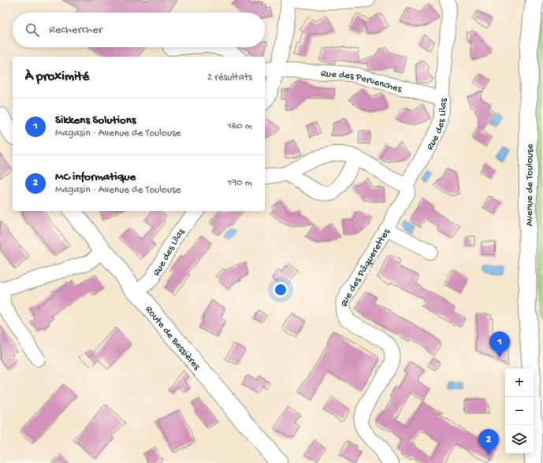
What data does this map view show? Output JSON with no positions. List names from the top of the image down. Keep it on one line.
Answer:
{"streets":{"main road":["Avenue de Toulouse","Route de Bessières"],"street":["Rue des Pervenches","Rue des Lilas","Rue des Pâquerettes"]},"crossings":[["Rue des Pervenches","Rue des Lilas"],["Rue des Lilas","Rue des Pâquerettes"],["Rue des Lilas","Route de Bessières"]],"page":{"search":"Rechercher","heading":["À proximité","2 résultats"],"list":[{"mark":"1","name":"Sikkens Solutions","note":"Magasin · Avenue de Toulouse","value":"160 m"},{"mark":"2","name":"MC informatique","note":"Magasin · Avenue de Toulouse","value":"190 m"}],"pins":["1","2"],"map_buttons":["+","−"]}}
